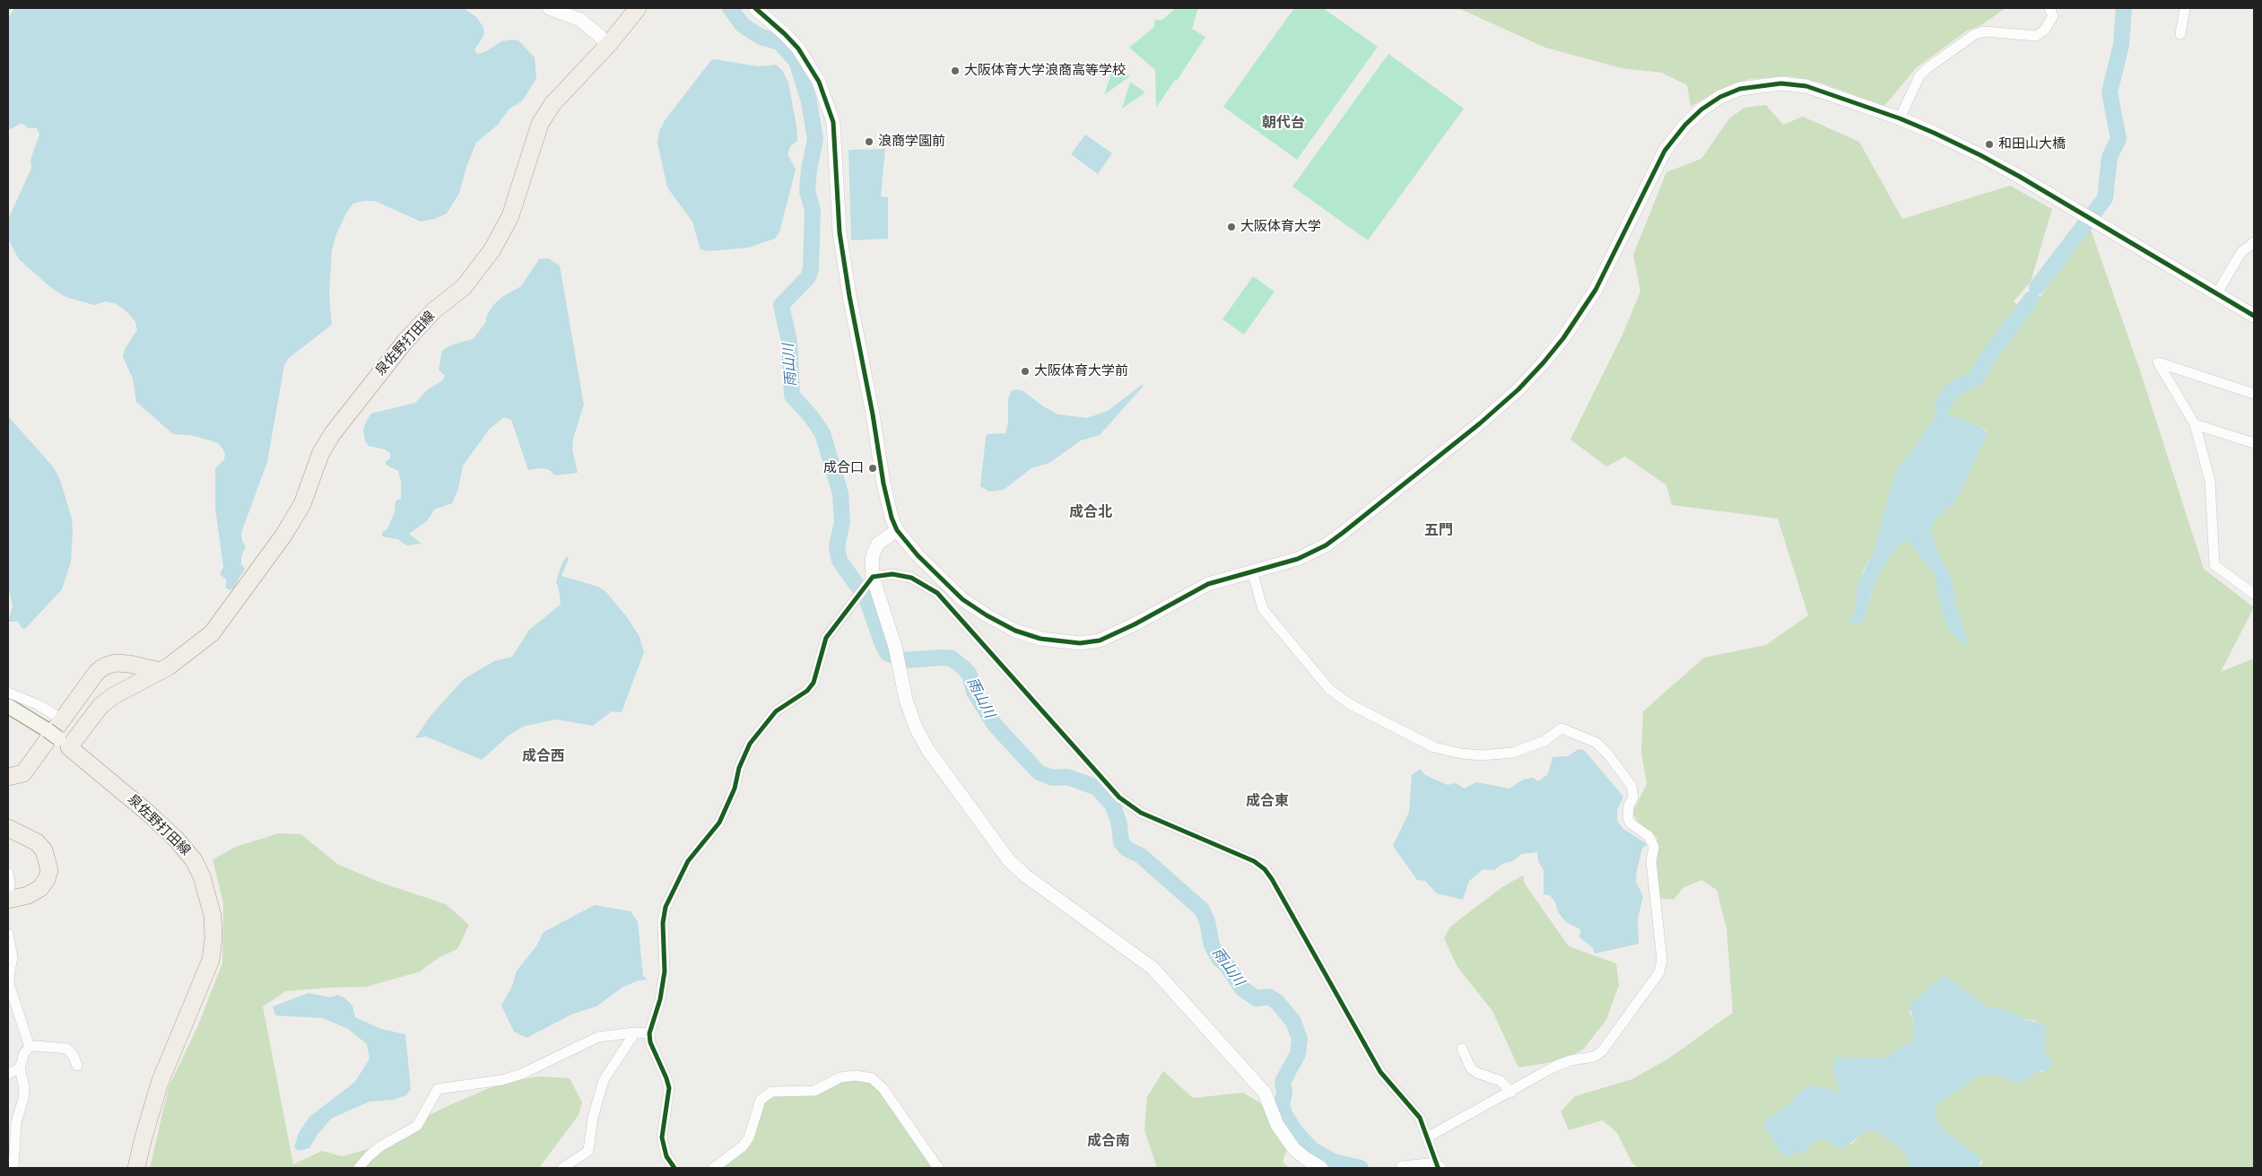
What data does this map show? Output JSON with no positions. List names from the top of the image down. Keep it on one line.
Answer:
{"streets":{"main road":["泉佐野打田線"]},"districts":["朝代台","成合北","五門","成合西","成合東","成合南"],"water":["雨山川"],"places":["大阪体育大学浪商高等学校","浪商学園前","和田山大橋","大阪体育大学","大阪体育大学前","成合口"]}
